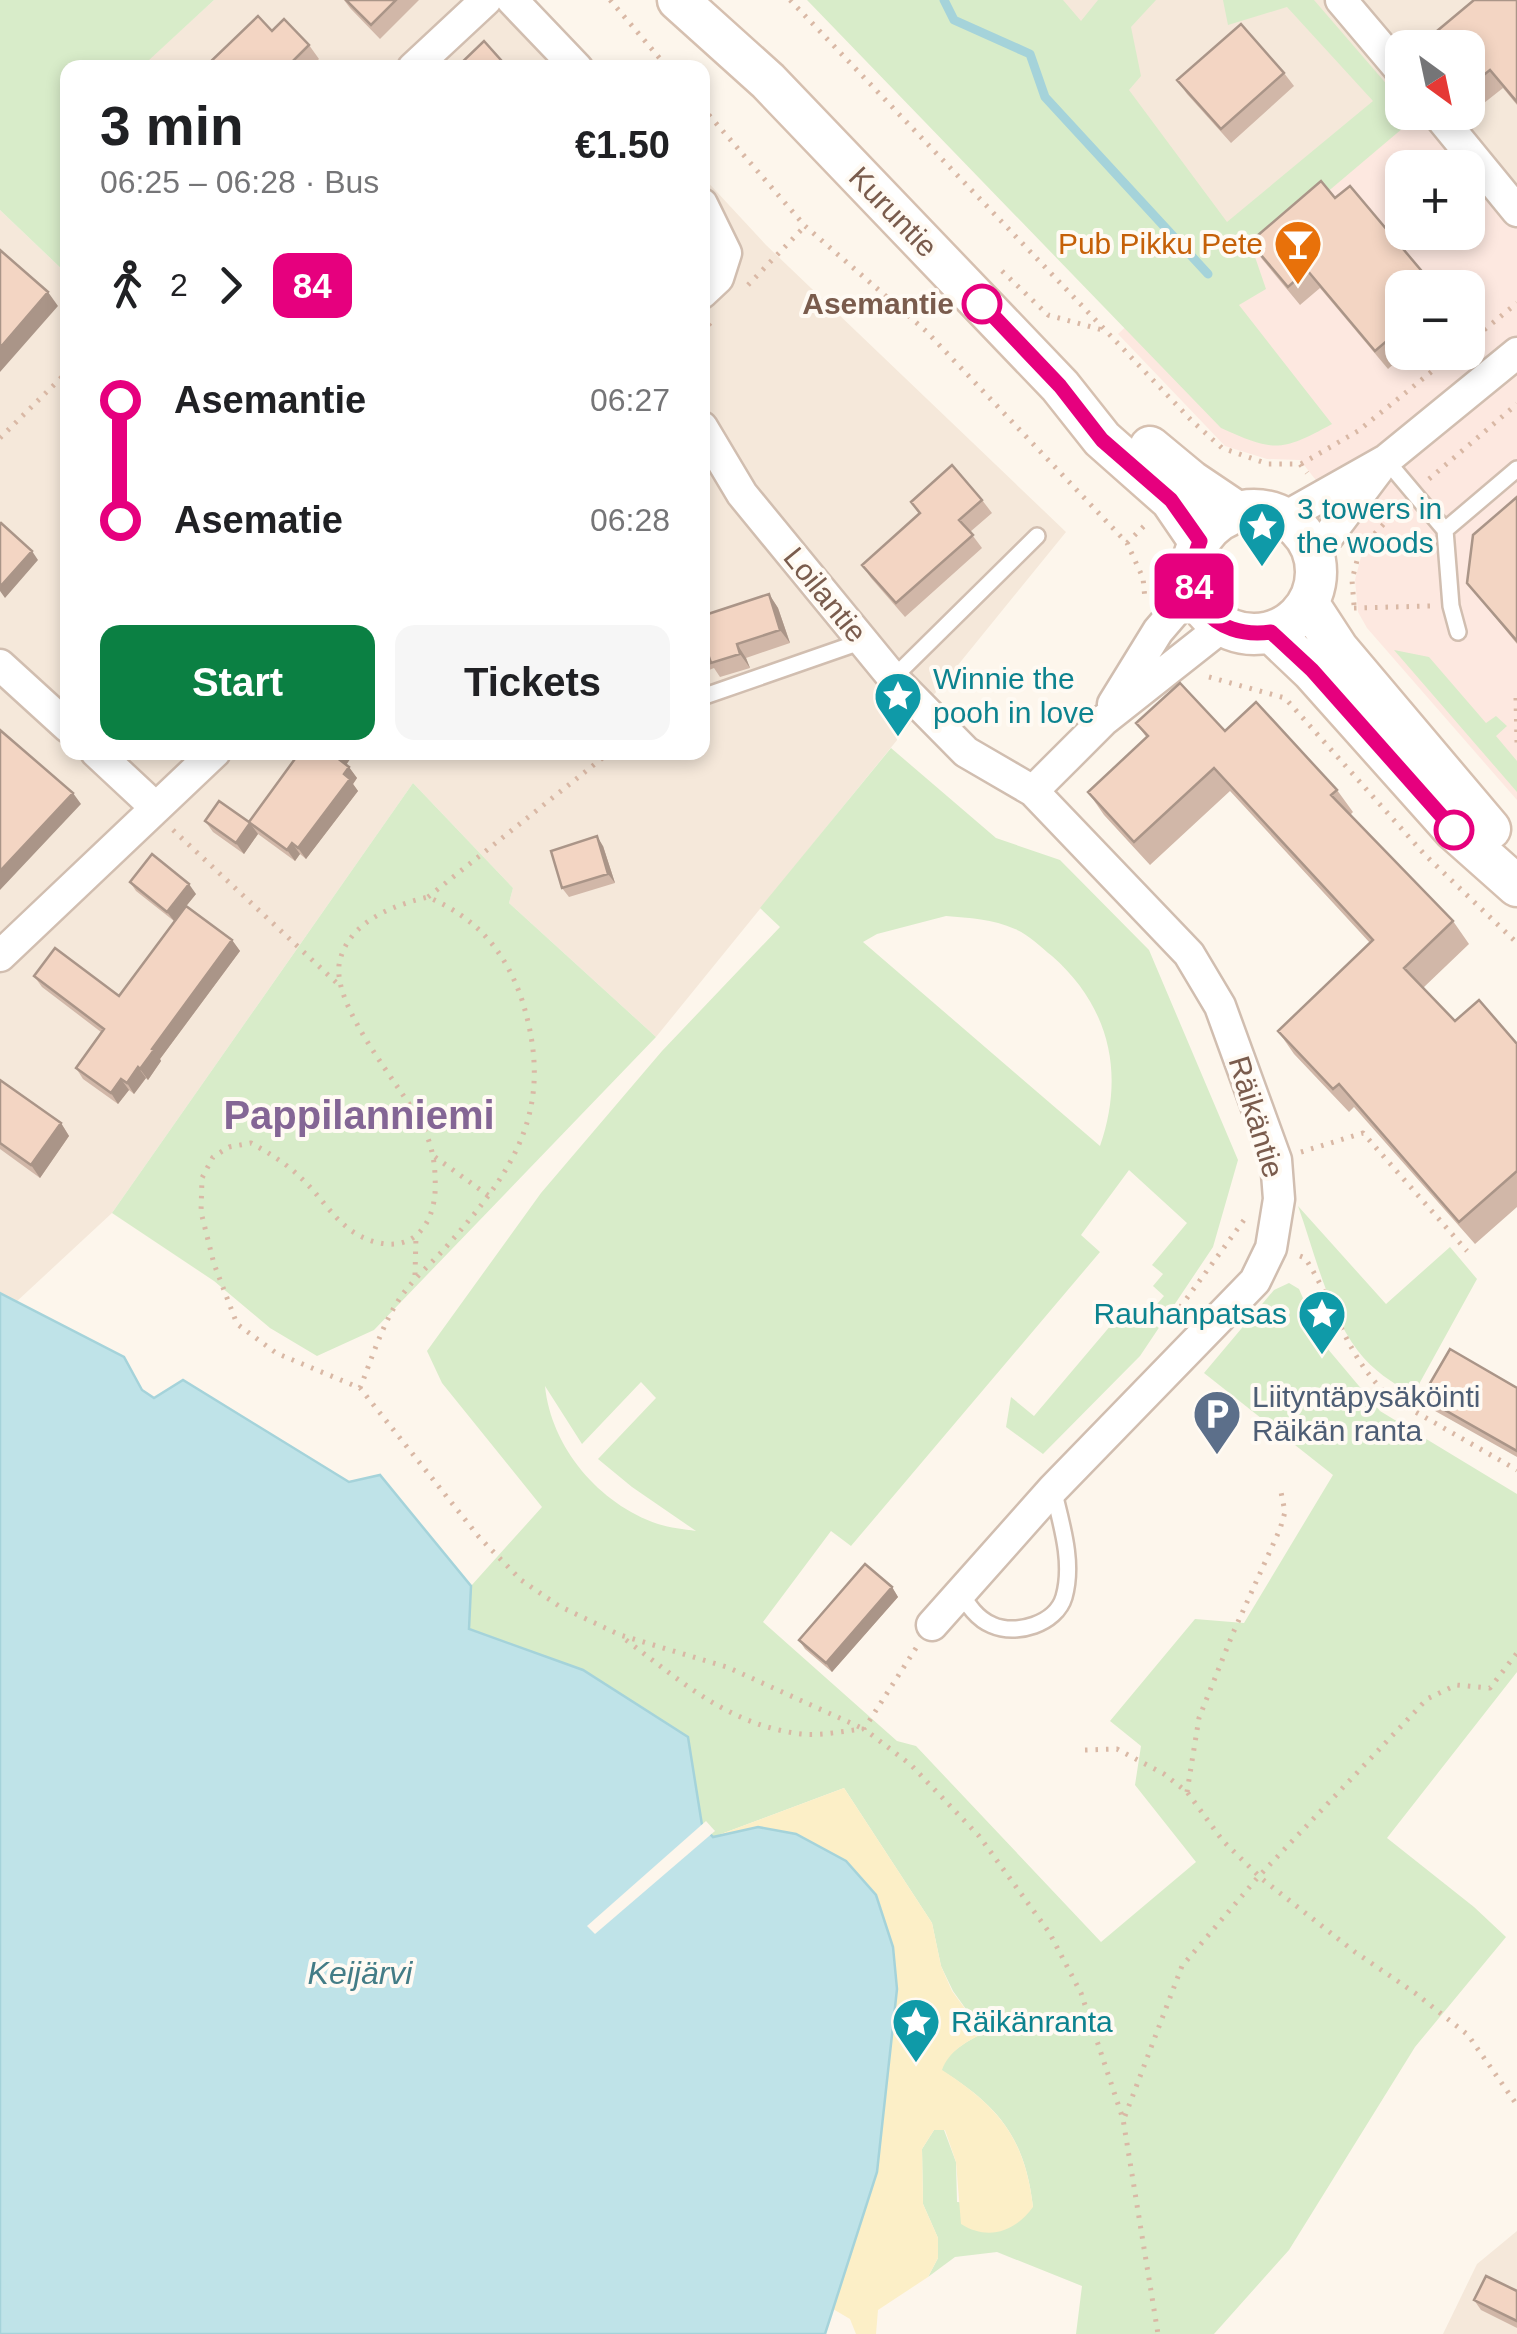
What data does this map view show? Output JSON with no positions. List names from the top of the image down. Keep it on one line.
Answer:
{"streets":{"main road":["Kuruntie"],"street":["Loilantie","Räikäntie"]},"crossings":[["Loilantie","Räikäntie"]],"districts":["Pappilanniemi"],"water":["Keijärvi"],"places":{"bar":["Pub Pikku Pete"],"other":["Asemantie"],"place":["3 towers in the woods","Winnie the pooh in love","Rauhanpatsas","Räikänranta"],"parking":["Liityntäpysäköinti Räikän ranta"]},"lines":["bus line 84"],"north":"bottom right","page":{"on_map":"84","map_buttons":["+","−"],"heading":["3 min","06:25 – 06:28 · Bus","€1.50"],"legs":["2","84"],"list":[{"name":"Asemantie","value":"06:27"},{"name":"Asematie","value":"06:28"}],"buttons":["Start","Tickets"]}}
